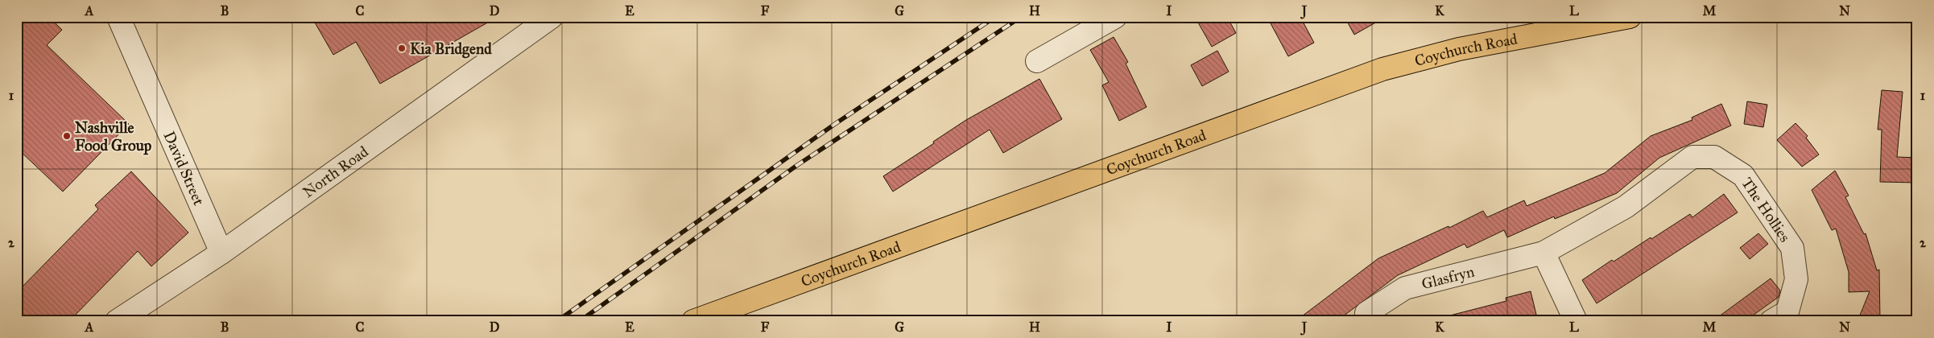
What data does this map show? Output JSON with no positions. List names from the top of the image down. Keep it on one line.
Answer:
{"streets":{"main road":["Coychurch Road"],"street":["David Street","North Road","The Hollies","Glasfryn"]},"crossings":[["David Street","North Road"],["The Hollies","Glasfryn"]],"places":["Kia Bridgend","Nashville Food Group"],"grid":{"columns":["A","B","C","D","E","F","G","H","I","J","K","L","M","N"],"rows":["1","2"]}}
